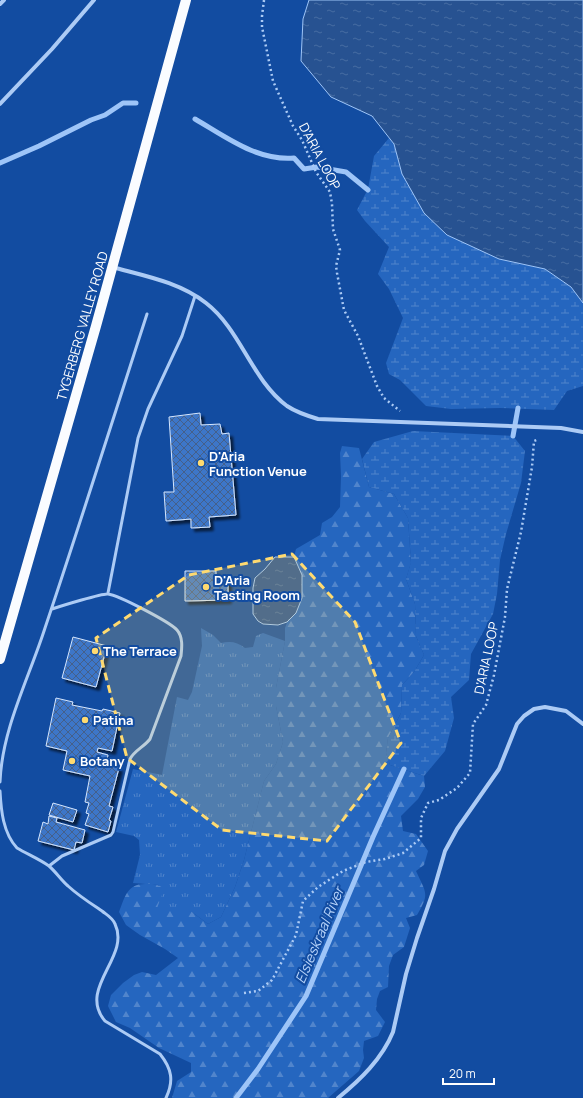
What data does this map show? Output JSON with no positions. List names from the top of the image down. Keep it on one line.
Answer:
{"streets":{"main road":["TYGERBERG VALLEY ROAD"],"path":["D'ARIA LOOP"]},"water":["Elsieskraal River"],"places":["D'Aria Function Venue","D'Aria Tasting Room","The Terrace","Patina","Botany"],"scale_bar":"20 m"}
